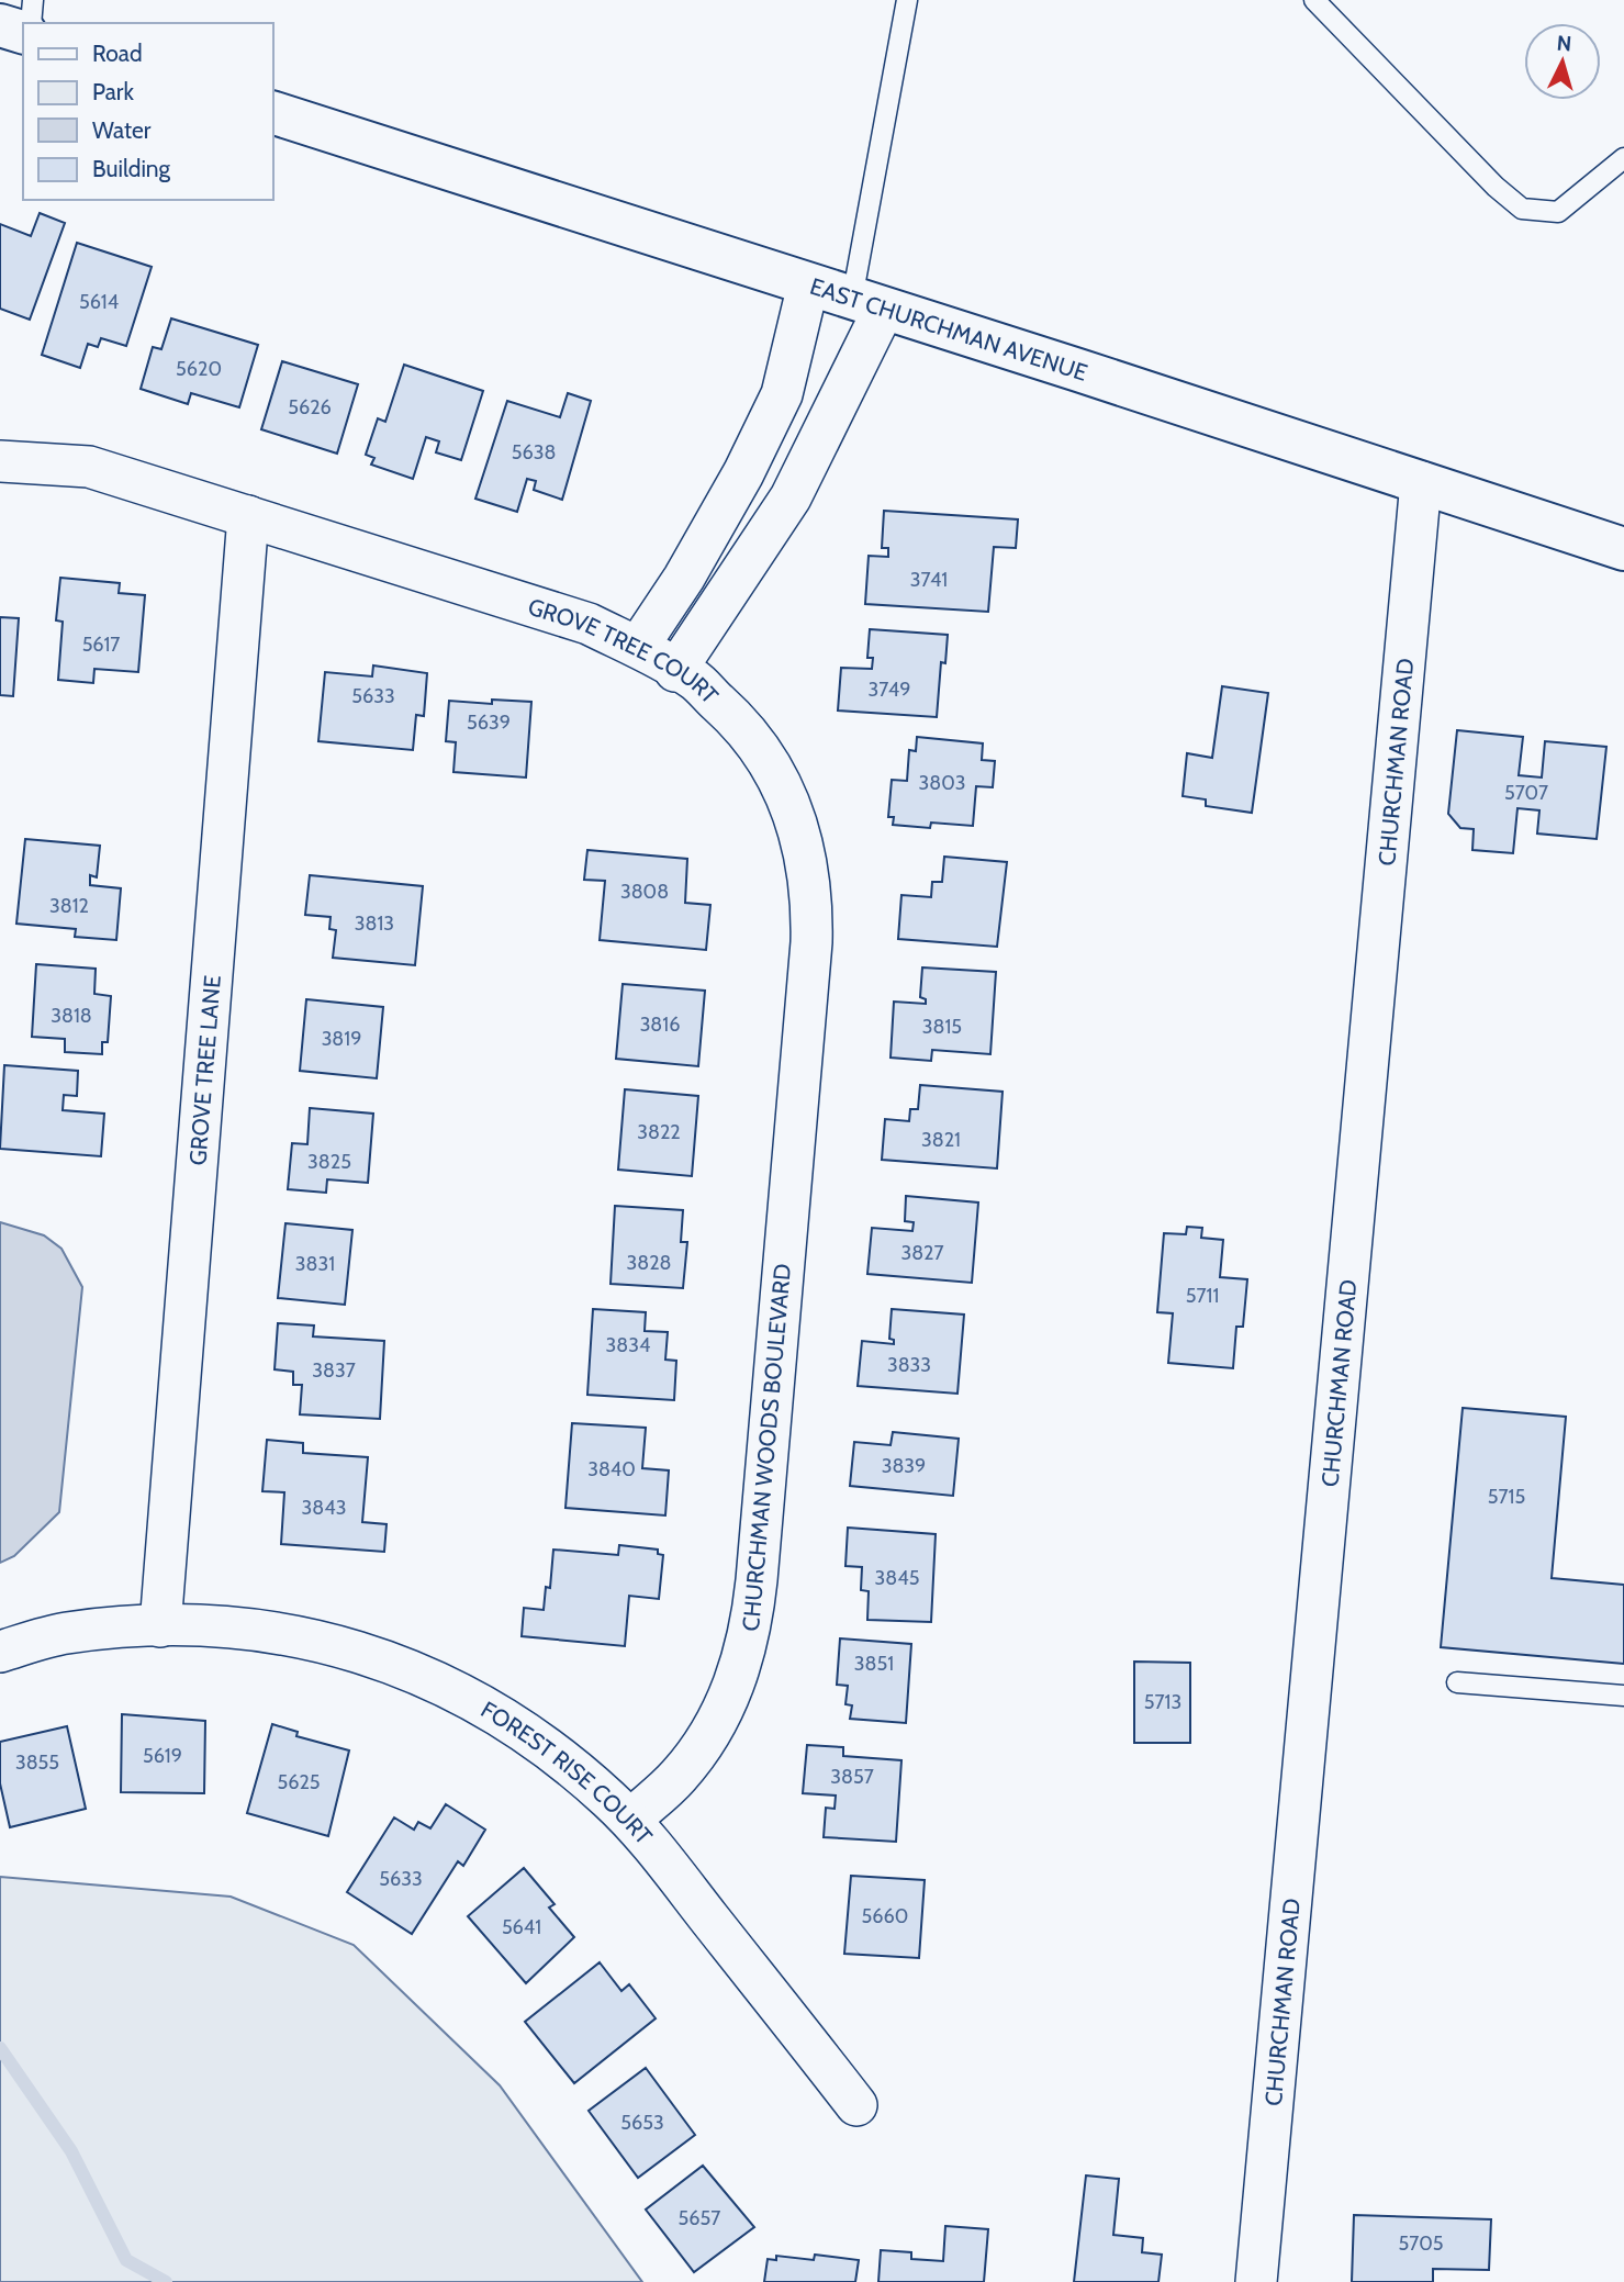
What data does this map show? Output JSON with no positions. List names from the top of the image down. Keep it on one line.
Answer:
{"streets":{"street":["EAST CHURCHMAN AVENUE","GROVE TREE COURT","CHURCHMAN ROAD","GROVE TREE LANE","CHURCHMAN WOODS BOULEVARD","FOREST RISE COURT"]},"crossings":[["EAST CHURCHMAN AVENUE","CHURCHMAN ROAD"],["GROVE TREE COURT","GROVE TREE LANE"],["GROVE TREE COURT","CHURCHMAN WOODS BOULEVARD"],["GROVE TREE LANE","FOREST RISE COURT"],["CHURCHMAN WOODS BOULEVARD","FOREST RISE COURT"]],"house_numbers":["5614","5620","5626","5638","3741","5617","3749","5633","5639","3803","5707","3808","3812","3813","3818","3816","3815","3819","3822","3821","3825","3827","3828","3831","5711","3834","3833","3837","3839","3840","5715","3843","3845","3851","5713","5619","3855","3857","5625","5633","5660","5641","5653","5657","5705"],"legend":["Road","Park","Water","Building"],"north":"top"}
